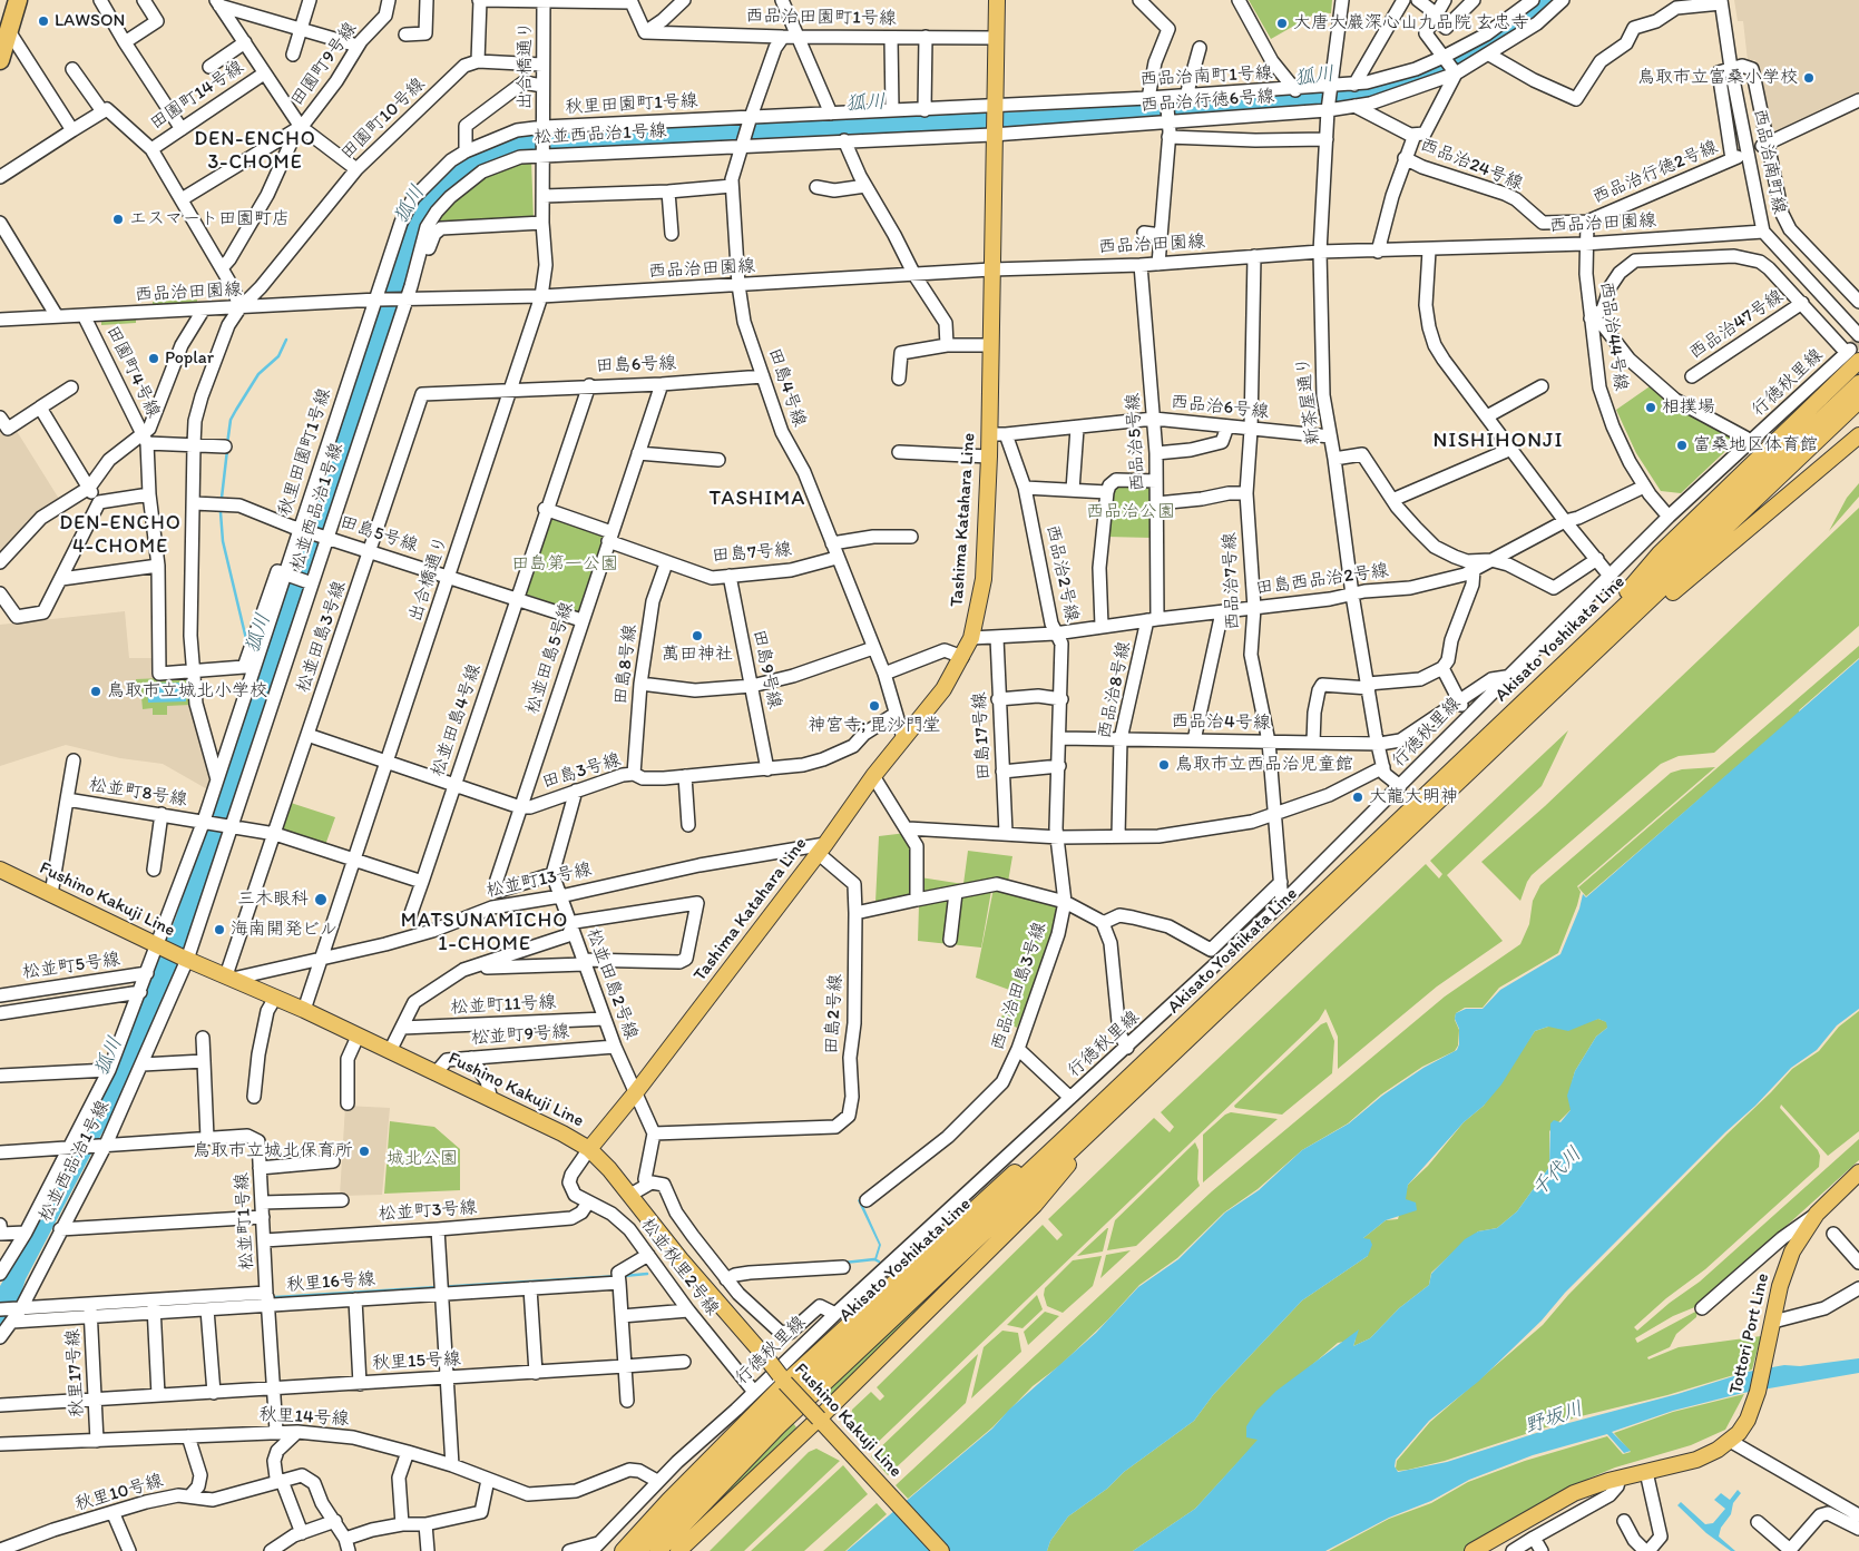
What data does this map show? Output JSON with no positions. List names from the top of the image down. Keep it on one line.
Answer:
{"streets":{"main road":["Tashima Katahara Line","Akisato Yoshikata Line","Fushino Kakuji Line","Tottori Port Line"],"street":["西品治田園町1号線","田園町9号線","出合橋通り","西品治南町1号線","田園町14号線","西品治行徳6号線","秋里田園町1号線","田園町10号線","松並西品治1号線","西品治南町線","西品治24号線","西品治行徳2号線","西品治田園線","西品治47号線","西品治44号線","田島6号線","田園町4号線","行徳秋里線","田島4号線","新茶屋通り","西品治6号線","西品治5号線","田島5号線","田島7号線","西品治2号線","田島西品治2号線","西品治7号線","松並田島3号線","松並田島5号線","田島8号線","田島9号線","西品治8号線","松並田島4号線","西品治4号線","田島17号線","田島3号線","松並町8号線","松並町13号線","松並町5号線","松並田島2号線","西品治田島3号線","松並町11号線","田島2号線","松並町9号線","松並町3号線","松並町1号線","松並秋里2号線","秋里16号線","秋里15号線","秋里17号線","秋里14号線","秋里10号線"]},"crossings":[["西品治田園町1号線","田島4号線"],["西品治田園町1号線","Tashima Katahara Line"],["出合橋通り","秋里田園町1号線"],["出合橋通り","松並西品治1号線"],["出合橋通り","西品治田園線"],["出合橋通り","田島6号線"],["出合橋通り","田島5号線"],["出合橋通り","松並田島3号線"],["出合橋通り","田島3号線"],["出合橋通り","松並町13号線"],["出合橋通り","Fushino Kakuji Line"],["西品治南町1号線","秋里田園町1号線"],["西品治南町1号線","新茶屋通り"],["西品治南町1号線","Tashima Katahara Line"],["西品治行徳6号線","松並西品治1号線"],["西品治行徳6号線","西品治24号線"],["西品治行徳6号線","新茶屋通り"],["西品治行徳6号線","Tashima Katahara Line"],["秋里田園町1号線","西品治田園線"],["秋里田園町1号線","田島4号線"],["秋里田園町1号線","Tashima Katahara Line"],["秋里田園町1号線","田島5号線"],["田園町10号線","西品治田園線"],["田園町10号線","田島5号線"],["松並西品治1号線","西品治田園線"],["松並西品治1号線","田島4号線"],["松並西品治1号線","Tashima Katahara Line"],["松並西品治1号線","田島5号線"],["松並西品治1号線","松並町8号線"],["松並西品治1号線","Fushino Kakuji Line"],["松並西品治1号線","松並町1号線"],["西品治南町線","西品治行徳2号線"],["西品治南町線","西品治田園線"],["西品治24号線","西品治行徳2号線"],["西品治田園線","西品治44号線"],["西品治田園線","田園町4号線"],["西品治田園線","田島4号線"],["西品治田園線","新茶屋通り"],["西品治田園線","西品治5号線"],["西品治田園線","Tashima Katahara Line"],["西品治田園線","西品治7号線"],["西品治44号線","行徳秋里線"],["西品治44号線","田島西品治2号線"],["田島6号線","田島4号線"],["田島6号線","松並田島3号線"],["田島6号線","松並田島5号線"],["田島6号線","松並田島4号線"],["行徳秋里線","西品治7号線"],["行徳秋里線","西品治4号線"],["行徳秋里線","松並秋里2号線"],["行徳秋里線","秋里14号線"],["田島4号線","Tashima Katahara Line"],["田島4号線","田島7号線"],["田島4号線","田島3号線"],["新茶屋通り","西品治6号線"],["新茶屋通り","田島西品治2号線"],["新茶屋通り","西品治4号線"],["西品治6号線","西品治5号線"],["西品治6号線","西品治2号線"],["西品治6号線","西品治7号線"],["西品治5号線","田島西品治2号線"],["西品治5号線","西品治8号線"],["Tashima Katahara Line","田島西品治2号線"],["Tashima Katahara Line","松並町13号線"],["Tashima Katahara Line","Fushino Kakuji Line"],["Tashima Katahara Line","松並田島2号線"],["Tashima Katahara Line","田島2号線"],["Tashima Katahara Line","松並秋里2号線"],["田島5号線","松並田島3号線"],["田島5号線","松並田島5号線"],["田島5号線","松並田島4号線"],["田島7号線","松並田島5号線"],["田島7号線","田島8号線"],["田島7号線","田島9号線"],["田島7号線","松並田島4号線"],["西品治2号線","田島西品治2号線"],["西品治2号線","西品治4号線"],["西品治2号線","西品治田島3号線"],["田島西品治2号線","西品治7号線"],["田島西品治2号線","西品治8号線"],["田島西品治2号線","田島17号線"],["西品治7号線","西品治4号線"],["松並田島3号線","田島3号線"],["松並田島3号線","松並町13号線"],["松並田島3号線","Fushino Kakuji Line"],["松並田島5号線","田島3号線"],["松並田島5号線","松並田島2号線"],["田島8号線","田島3号線"],["田島9号線","田島3号線"],["西品治8号線","西品治4号線"],["松並田島4号線","田島3号線"],["松並町8号線","Fushino Kakuji Line"],["松並町13号線","Fushino Kakuji Line"],["松並町13号線","松並田島2号線"],["松並町13号線","田島2号線"],["Fushino Kakuji Line","松並町9号線"],["Fushino Kakuji Line","松並秋里2号線"],["松並田島2号線","松並町11号線"],["松並田島2号線","田島2号線"],["松並田島2号線","松並町9号線"],["松並町3号線","松並町1号線"],["松並町3号線","松並秋里2号線"],["松並町1号線","秋里16号線"],["松並町1号線","秋里17号線"],["秋里15号線","秋里17号線"],["秋里17号線","秋里14号線"]],"districts":["DEN-ENCHO 3-CHOME","NISHIHONJI","TASHIMA","DEN-ENCHO 4-CHOME","MATSUNAMICHO 1-CHOME"],"water":["狐川","千代川","野坂川"],"parks":["西品治公園","田島第一公園","城北公園"],"places":["LAWSON","大唐大巖深心山九品院 玄忠寺","鳥取市立富桑小学校","エスマート田園町店","Poplar","相撲場","富桑地区体育館","萬田神社","鳥取市立城北小学校","神宮寺; 毘沙門堂","鳥取市立西品治児童館","大龍大明神","三木眼科","海南開発ビル","鳥取市立城北保育所"]}
